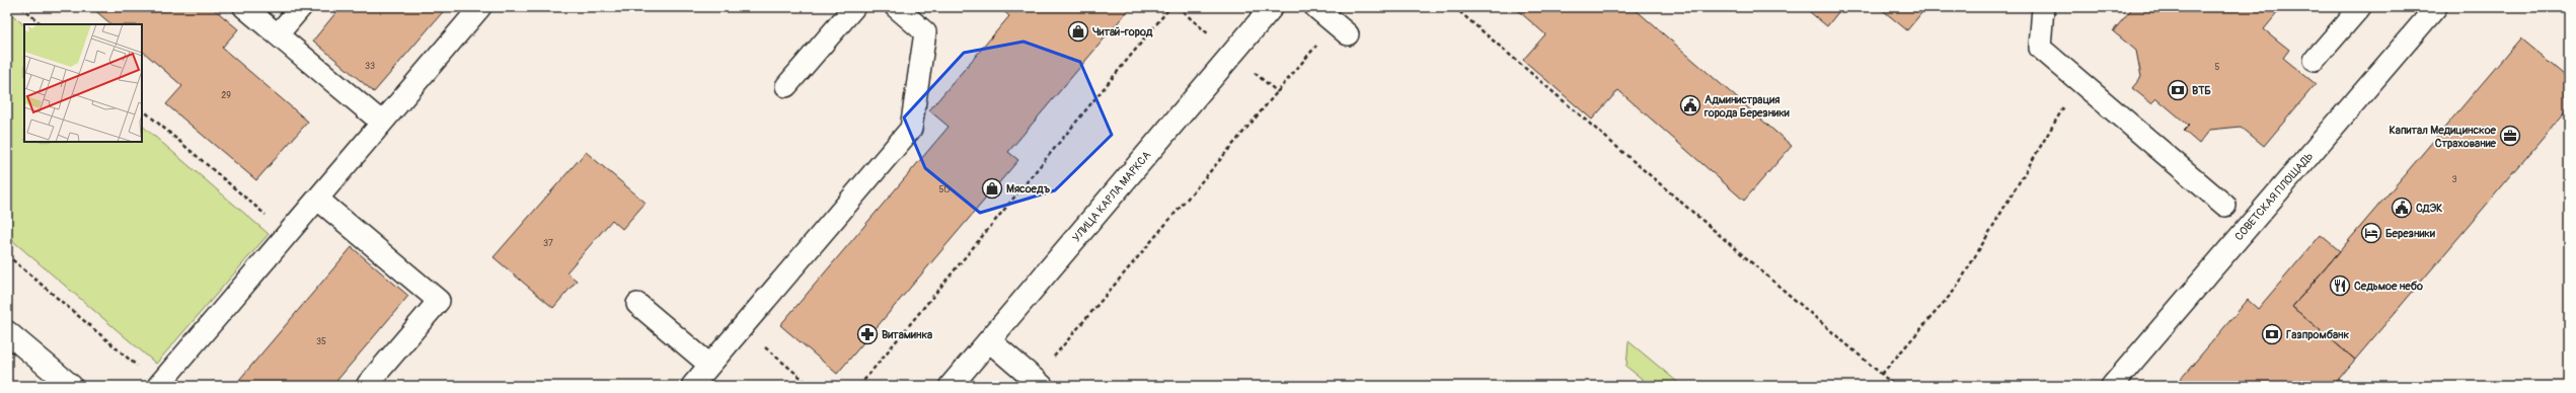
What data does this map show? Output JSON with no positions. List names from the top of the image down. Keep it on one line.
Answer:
{"streets":{"main road":["УЛИЦА КАРЛА МАРКСА"],"lane":["СОВЕТСКАЯ ПЛОЩАДЬ"]},"places":{"shop":["Читай-город","Мясоедъ"],"bank":["ВТБ","Газпромбанк"],"public building":["Администрация города Березники","СДЭК"],"office":["Капитал Медицинское Страхование"],"hotel":["Березники"],"restaurant":["Седьмое небо"],"pharmacy":["Витаминка"]},"house_numbers":["33","5","29","3","50","37","35"]}
